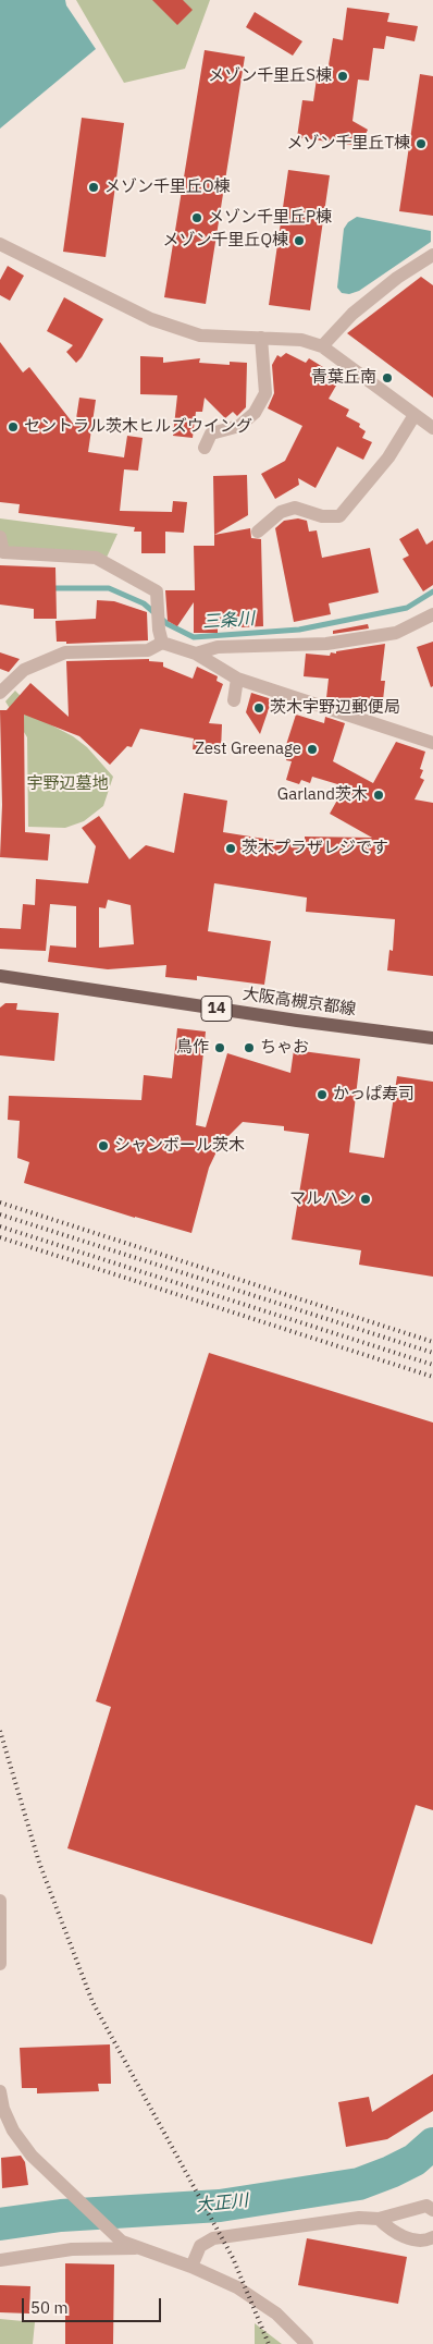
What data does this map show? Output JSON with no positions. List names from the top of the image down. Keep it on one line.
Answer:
{"streets":{"main road":["大阪高槻京都線","14"]},"water":["三条川","大正川"],"parks":["宇野辺墓地"],"places":["メゾン千里丘S棟","メゾン千里丘T棟","メゾン千里丘O棟","メゾン千里丘P棟","メゾン千里丘Q棟","青葉丘南","セントラル茨木ヒルズウイング","茨木宇野辺郵便局","Zest Greenage","Garland茨木","茨木プラザレジです","鳥作","ちゃお","かっぱ寿司","シャンボール茨木","マルハン"],"scale_bar":"50 m"}
